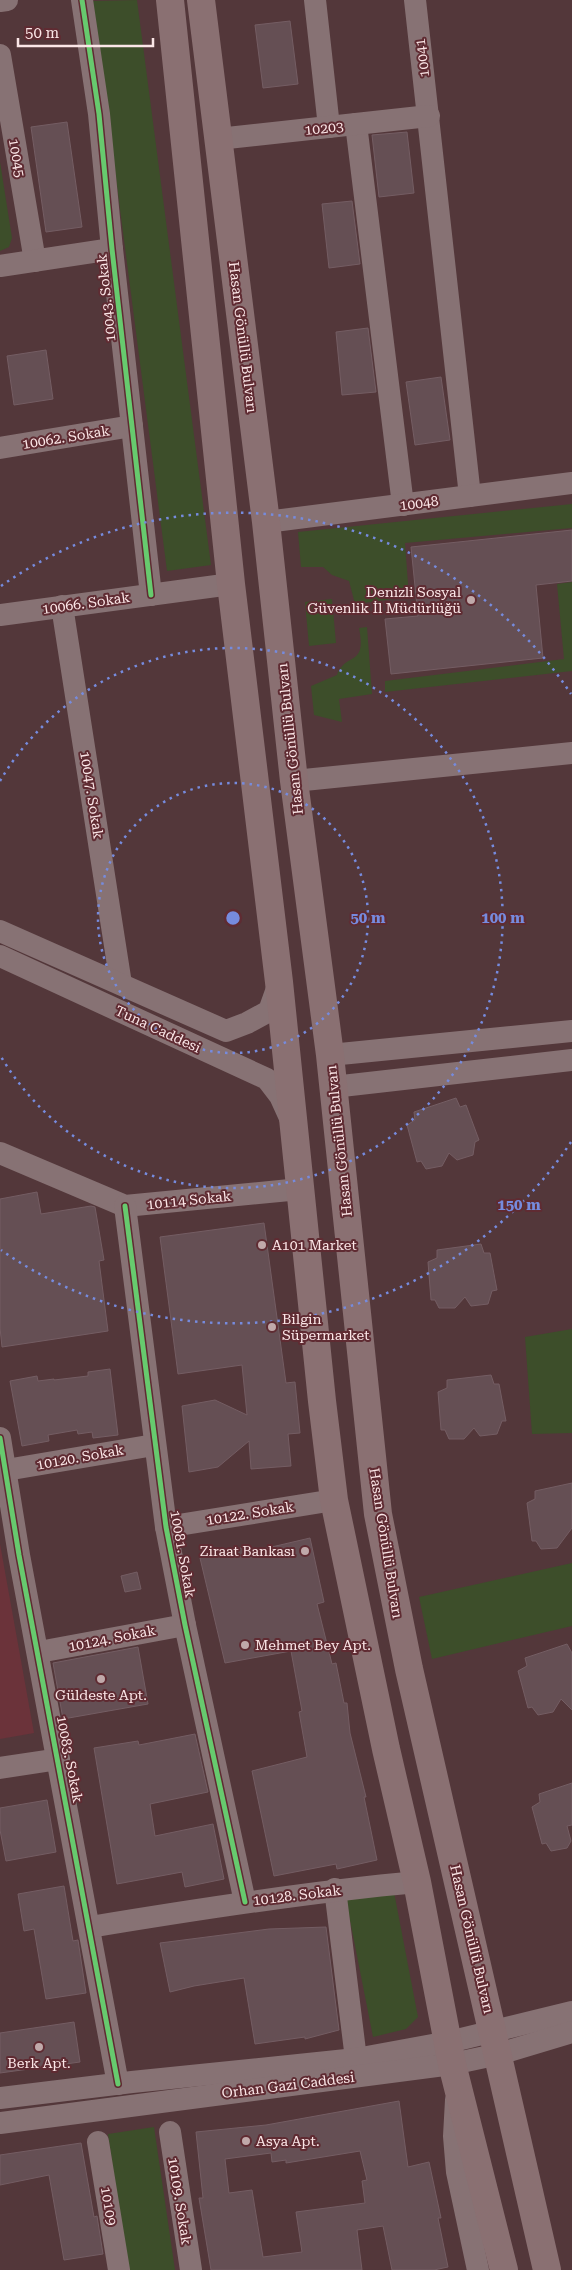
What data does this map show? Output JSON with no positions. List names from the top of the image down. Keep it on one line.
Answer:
{"streets":{"main road":["Hasan Gönüllü Bulvarı"],"street":["10041","10203","10045","10043. Sokak","10062. Sokak","10048","10066. Sokak","10047. Sokak","Tuna Caddesi","10114 Sokak","10120. Sokak","10122. Sokak","10081. Sokak","10124. Sokak","10083. Sokak","10128. Sokak","Orhan Gazi Caddesi","10109. Sokak","10109"]},"crossings":[["10041","10203"],["10041","10048"],["10203","Hasan Gönüllü Bulvarı"],["10043. Sokak","10062. Sokak"],["10043. Sokak","10066. Sokak"],["Hasan Gönüllü Bulvarı","10048"],["Hasan Gönüllü Bulvarı","Orhan Gazi Caddesi"],["10066. Sokak","10047. Sokak"],["10047. Sokak","Tuna Caddesi"],["10114 Sokak","10081. Sokak"],["10120. Sokak","10081. Sokak"],["10120. Sokak","10083. Sokak"],["10122. Sokak","10081. Sokak"],["10081. Sokak","10124. Sokak"],["10081. Sokak","10128. Sokak"],["10124. Sokak","10083. Sokak"],["10083. Sokak","10128. Sokak"],["10083. Sokak","Orhan Gazi Caddesi"]],"places":["Denizli Sosyal Güvenlik İl Müdürlüğü","A101 Market","Bilgin Süpermarket","Ziraat Bankası","Mehmet Bey Apt.","Güldeste Apt.","Berk Apt.","Asya Apt."],"scale_bar":"50 m","rings":["50 m","100 m","150 m"]}
